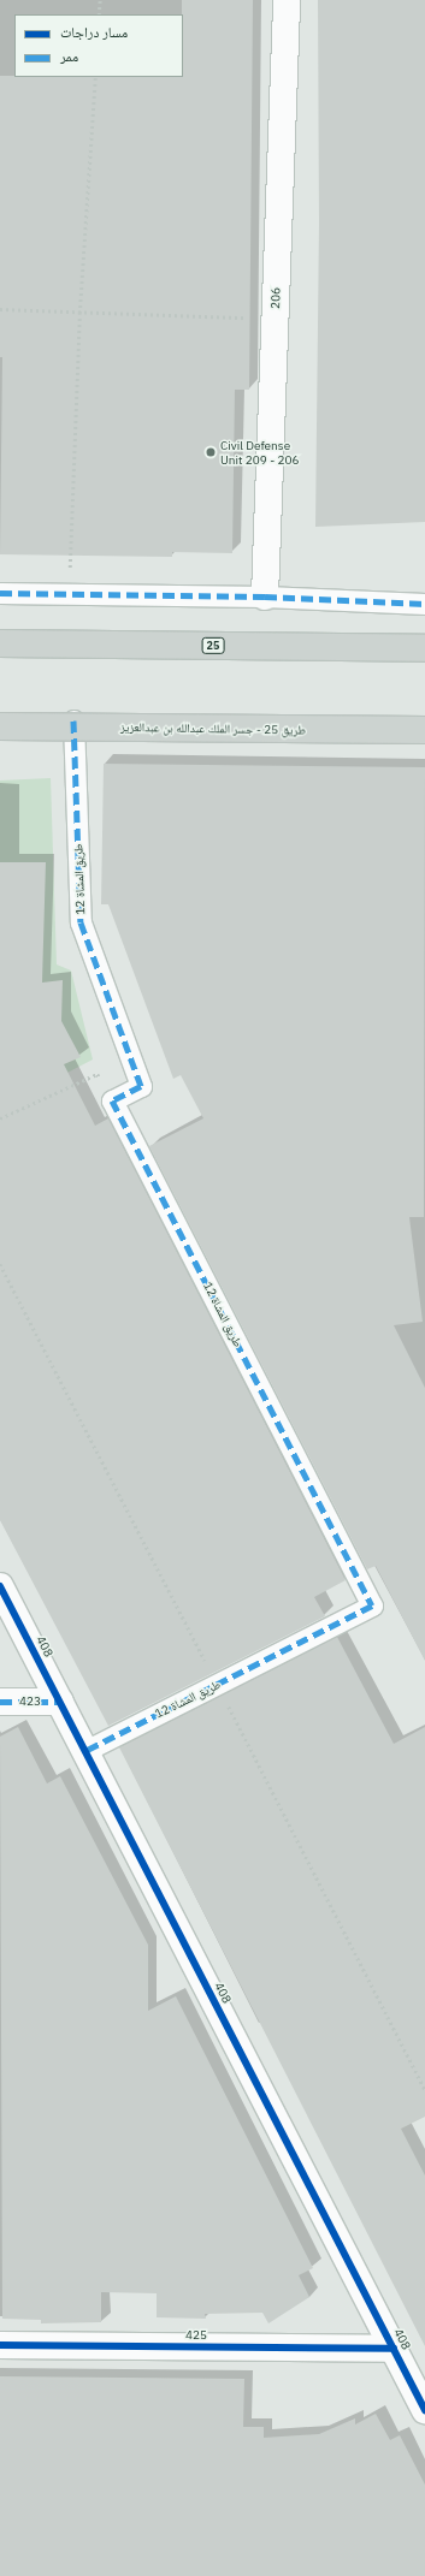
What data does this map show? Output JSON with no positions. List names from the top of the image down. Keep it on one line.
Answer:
{"streets":{"main road":["25","طريق 25 - جسر الملك عبدالله بن عبدالعزيز"],"street":["206","طريق المشاة 12","408","423","425"]},"crossings":[["طريق المشاة 12","408"],["408","423"],["408","425"]],"places":["Civil Defense Unit 209 - 206"],"legend":["مسار دراجات","ممر"]}
